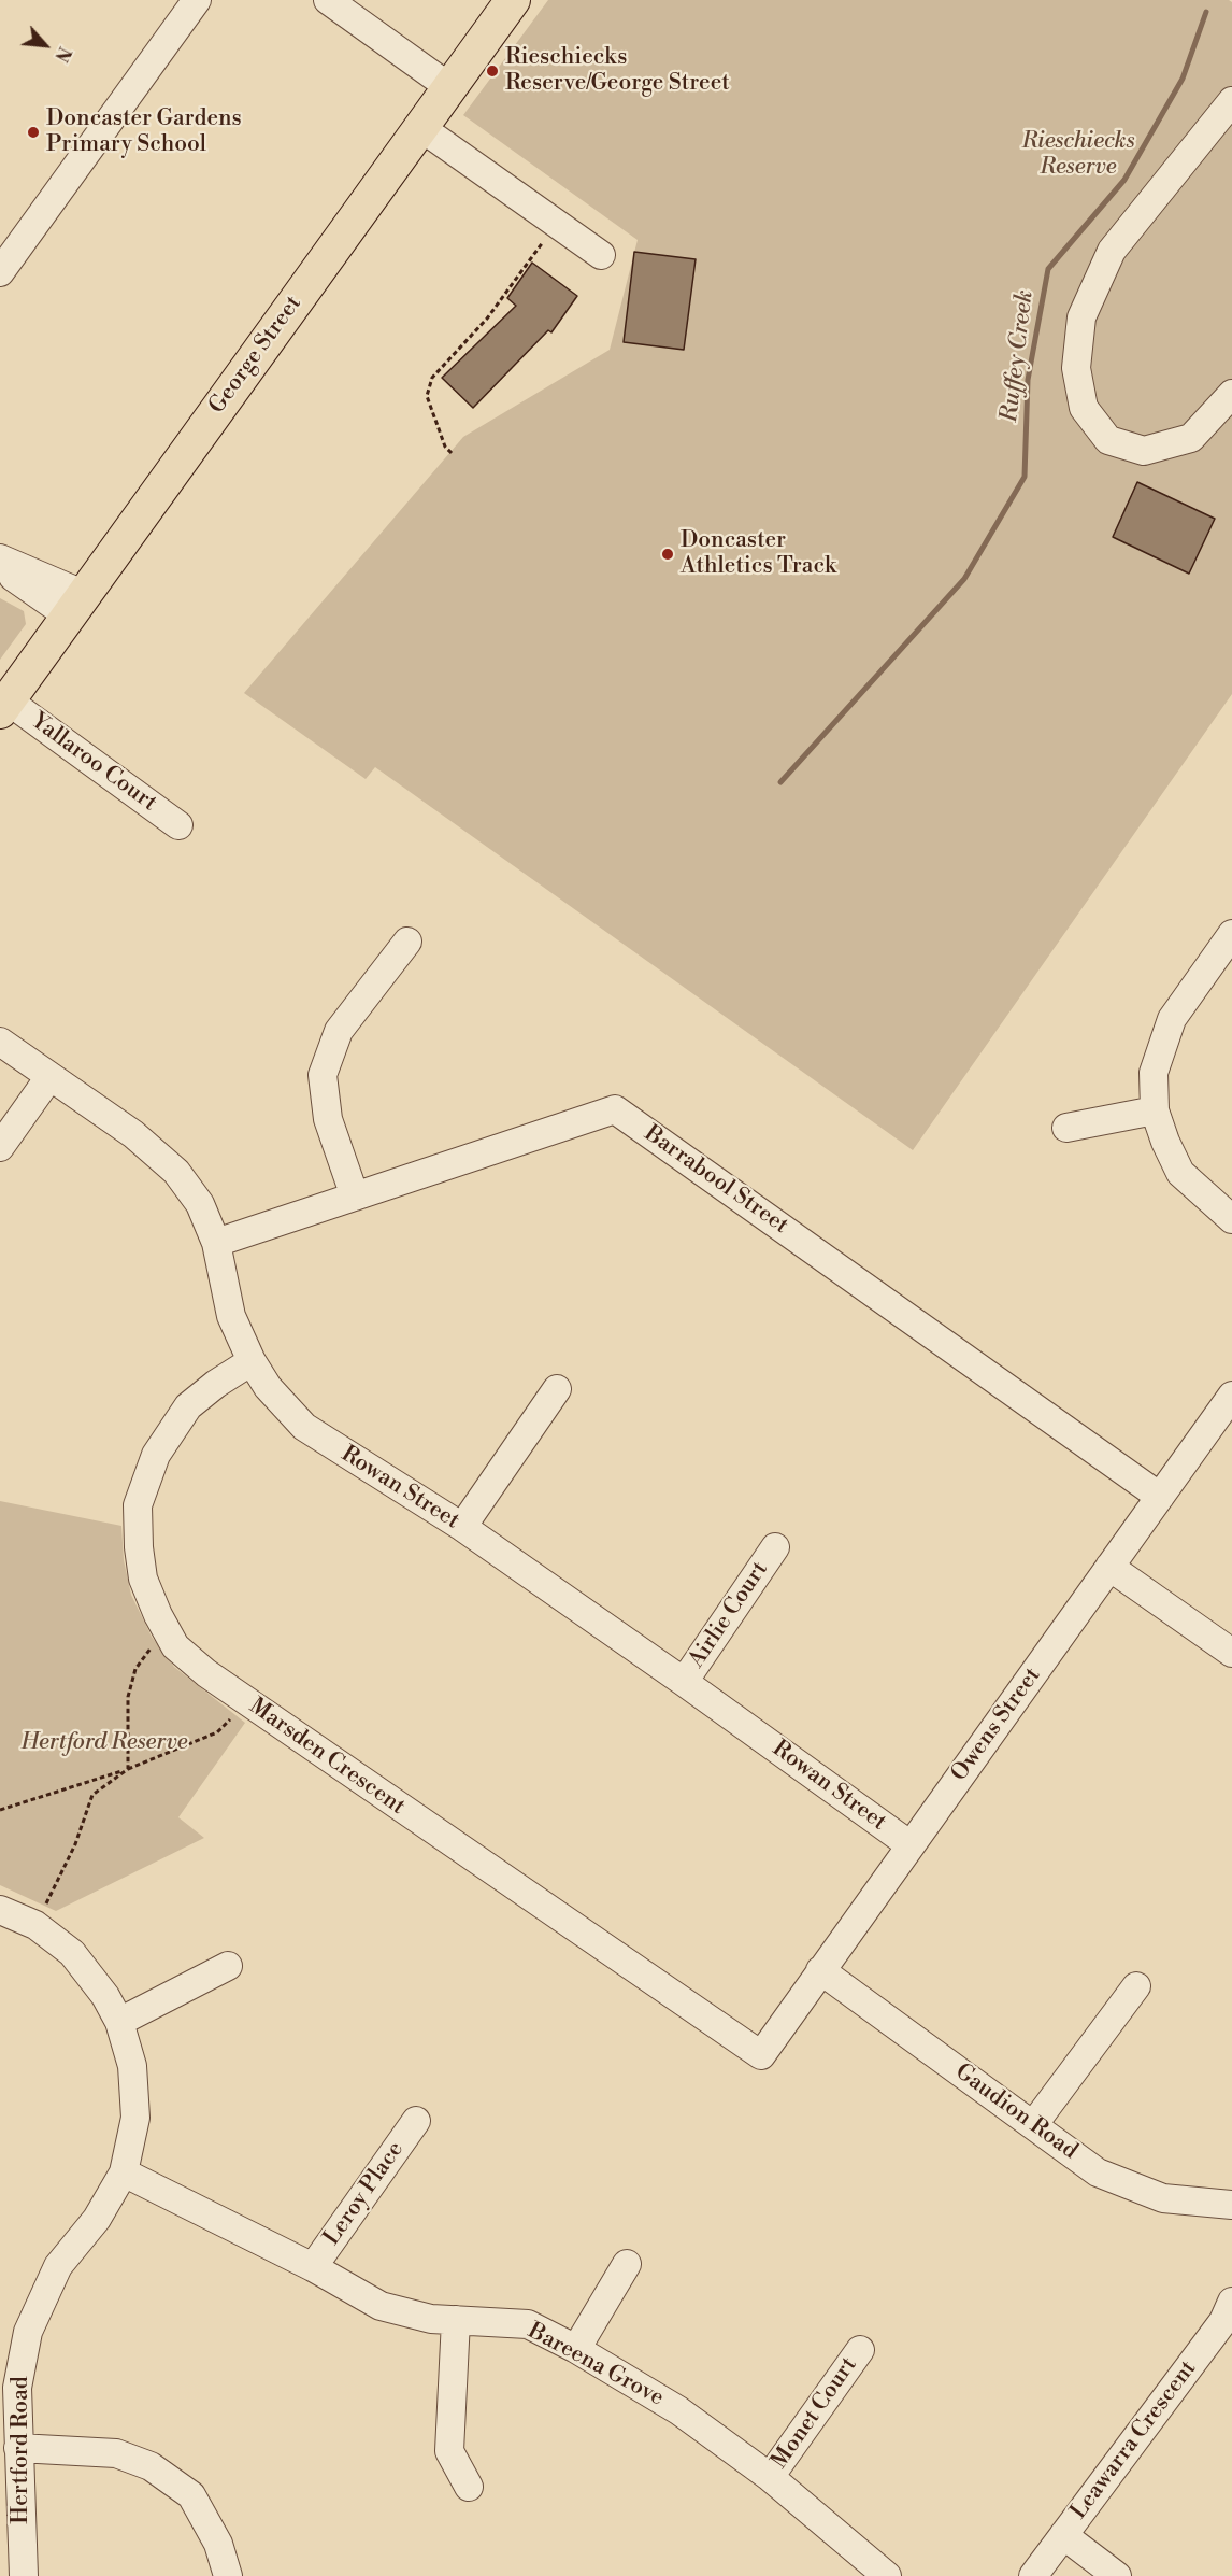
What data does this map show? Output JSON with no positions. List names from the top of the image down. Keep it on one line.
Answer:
{"streets":{"main road":["George Street"],"street":["Yallaroo Court","Barrabool Street","Rowan Street","Airlie Court","Owens Street","Marsden Crescent","Gaudion Road","Leroy Place","Bareena Grove","Monet Court","Leawarra Crescent","Hertford Road"]},"crossings":[["George Street","Yallaroo Court"],["Barrabool Street","Rowan Street"],["Barrabool Street","Owens Street"],["Rowan Street","Airlie Court"],["Rowan Street","Owens Street"],["Rowan Street","Marsden Crescent"],["Owens Street","Marsden Crescent"],["Owens Street","Gaudion Road"],["Leroy Place","Bareena Grove"],["Bareena Grove","Monet Court"],["Bareena Grove","Hertford Road"]],"water":["Ruffey Creek"],"parks":["Rieschiecks Reserve","Hertford Reserve"],"places":["Rieschiecks Reserve/George Street","Doncaster Gardens Primary School","Doncaster Athletics Track"],"north":"bottom right"}
